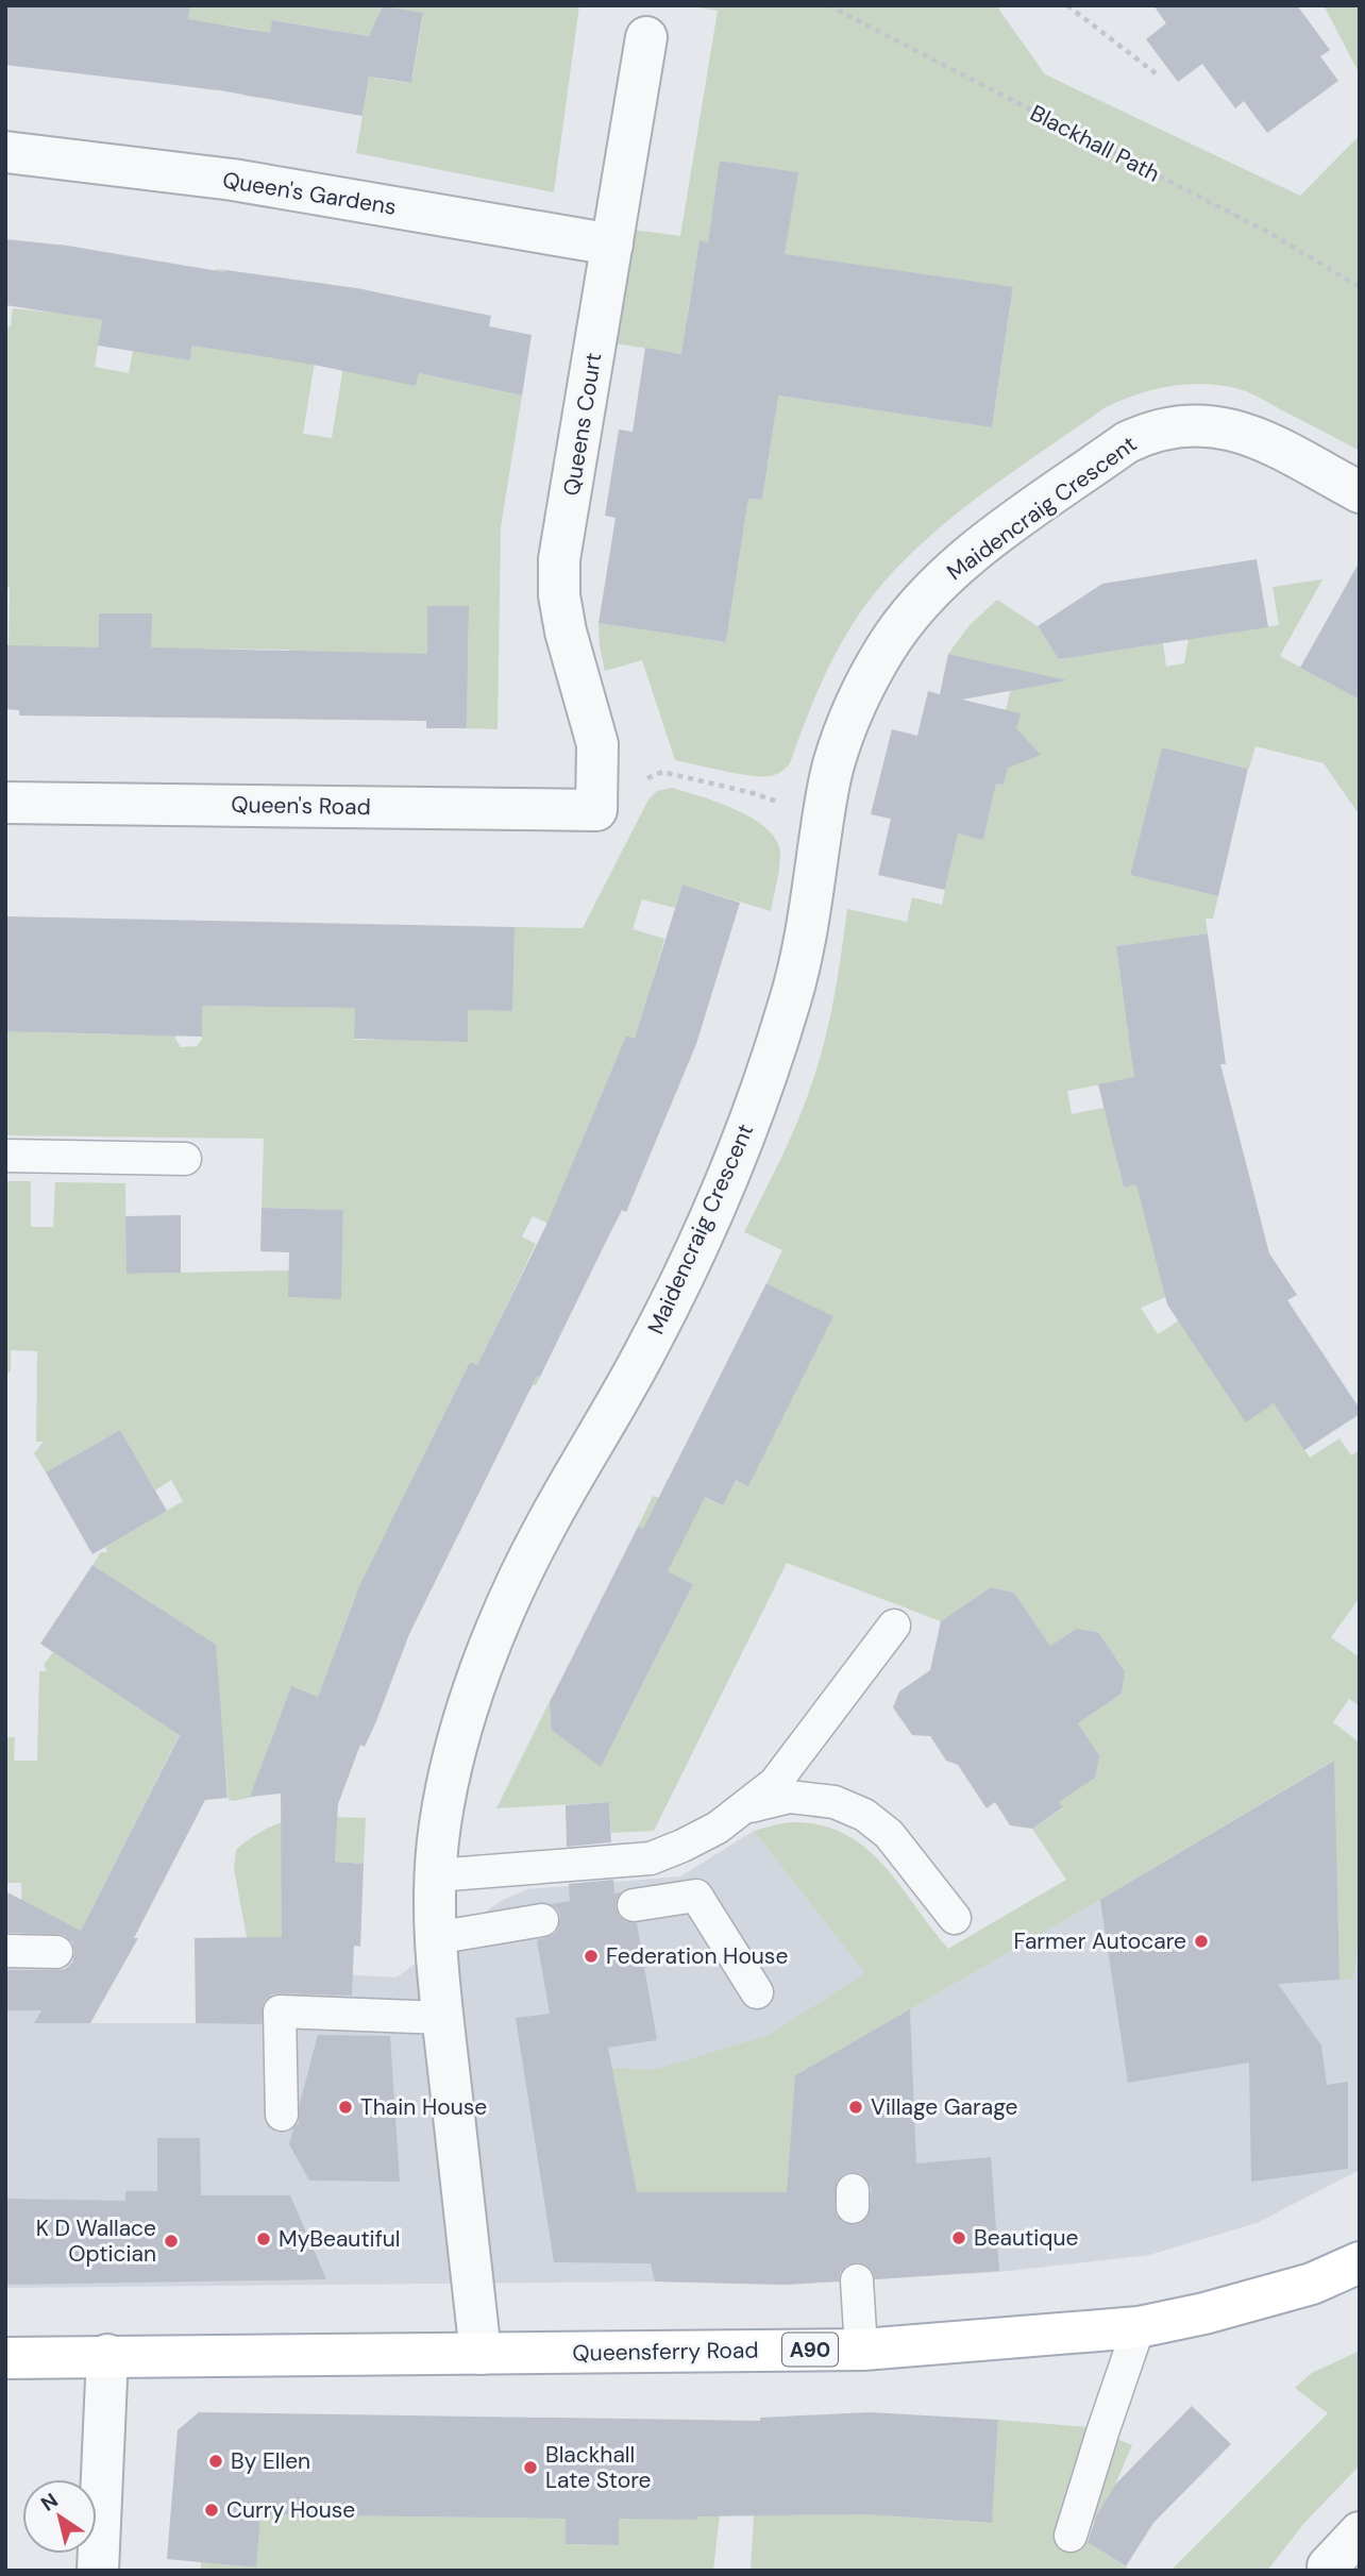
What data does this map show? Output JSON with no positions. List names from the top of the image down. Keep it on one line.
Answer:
{"streets":{"main road":["A90","Queensferry Road"],"street":["Queen's Gardens","Queens Court","Maidencraig Crescent","Queen's Road"],"path":["Blackhall Path"]},"crossings":[["Queen's Gardens","Queens Court"],["Queens Court","Queen's Road"],["Maidencraig Crescent","Queensferry Road"]],"places":["Farmer Autocare","Federation House","Thain House","Village Garage","Beautique","MyBeautiful","K D Wallace Optician","By Ellen","Blackhall Late Store","Curry House"],"north":"top left"}
